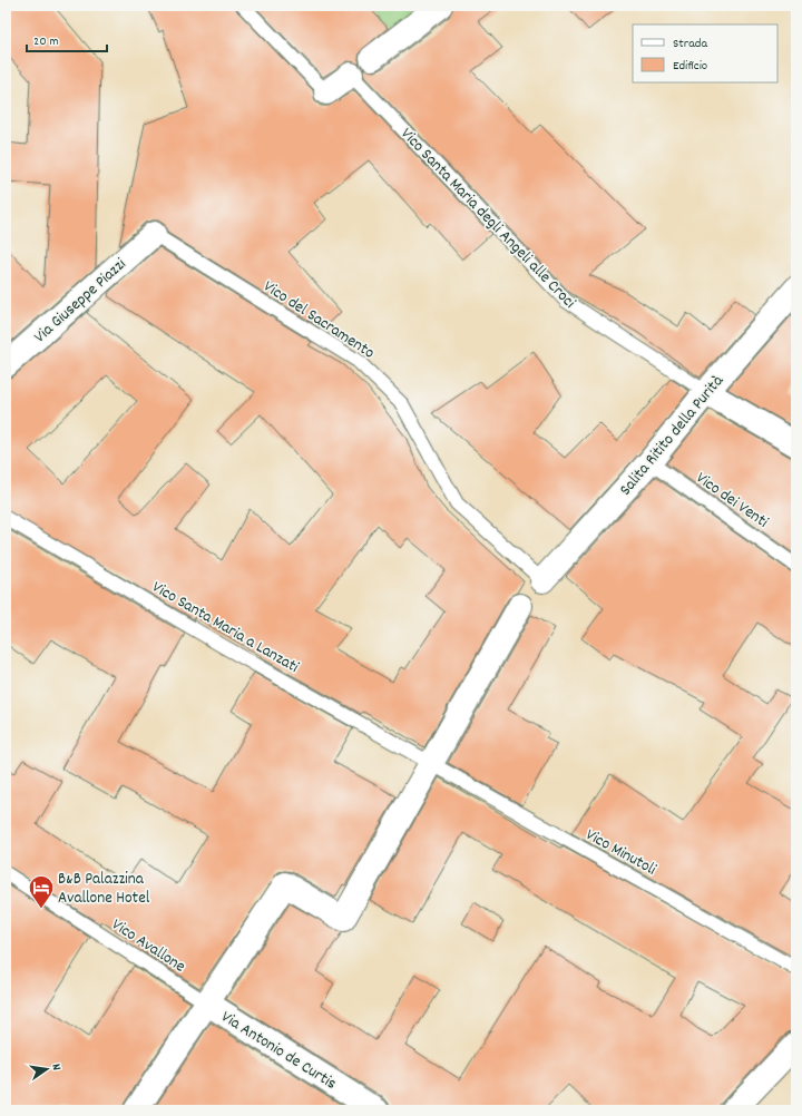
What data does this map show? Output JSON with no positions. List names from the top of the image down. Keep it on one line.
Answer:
{"streets":{"street":["Vico Santa Maria degli Angeli alle Croci","Via Giuseppe Piazzi","Salita Ritito della Purità","Via Antonio de Curtis"],"lane":["Vico del Sacramento","Vico dei Venti","Vico Santa Maria a Lanzati","Vico Minutoli","Vico Avallone"]},"crossings":[["Vico Santa Maria degli Angeli alle Croci","Salita Ritito della Purità"],["Via Giuseppe Piazzi","Vico del Sacramento"],["Vico del Sacramento","Salita Ritito della Purità"],["Salita Ritito della Purità","Vico dei Venti"],["Vico Santa Maria a Lanzati","Vico Minutoli"],["Vico Avallone","Via Antonio de Curtis"]],"places":{"hotel":["B&B Palazzina Avallone Hotel"]},"legend":["Strada","Edificio"],"scale_bar":"20 m","north":"right"}
